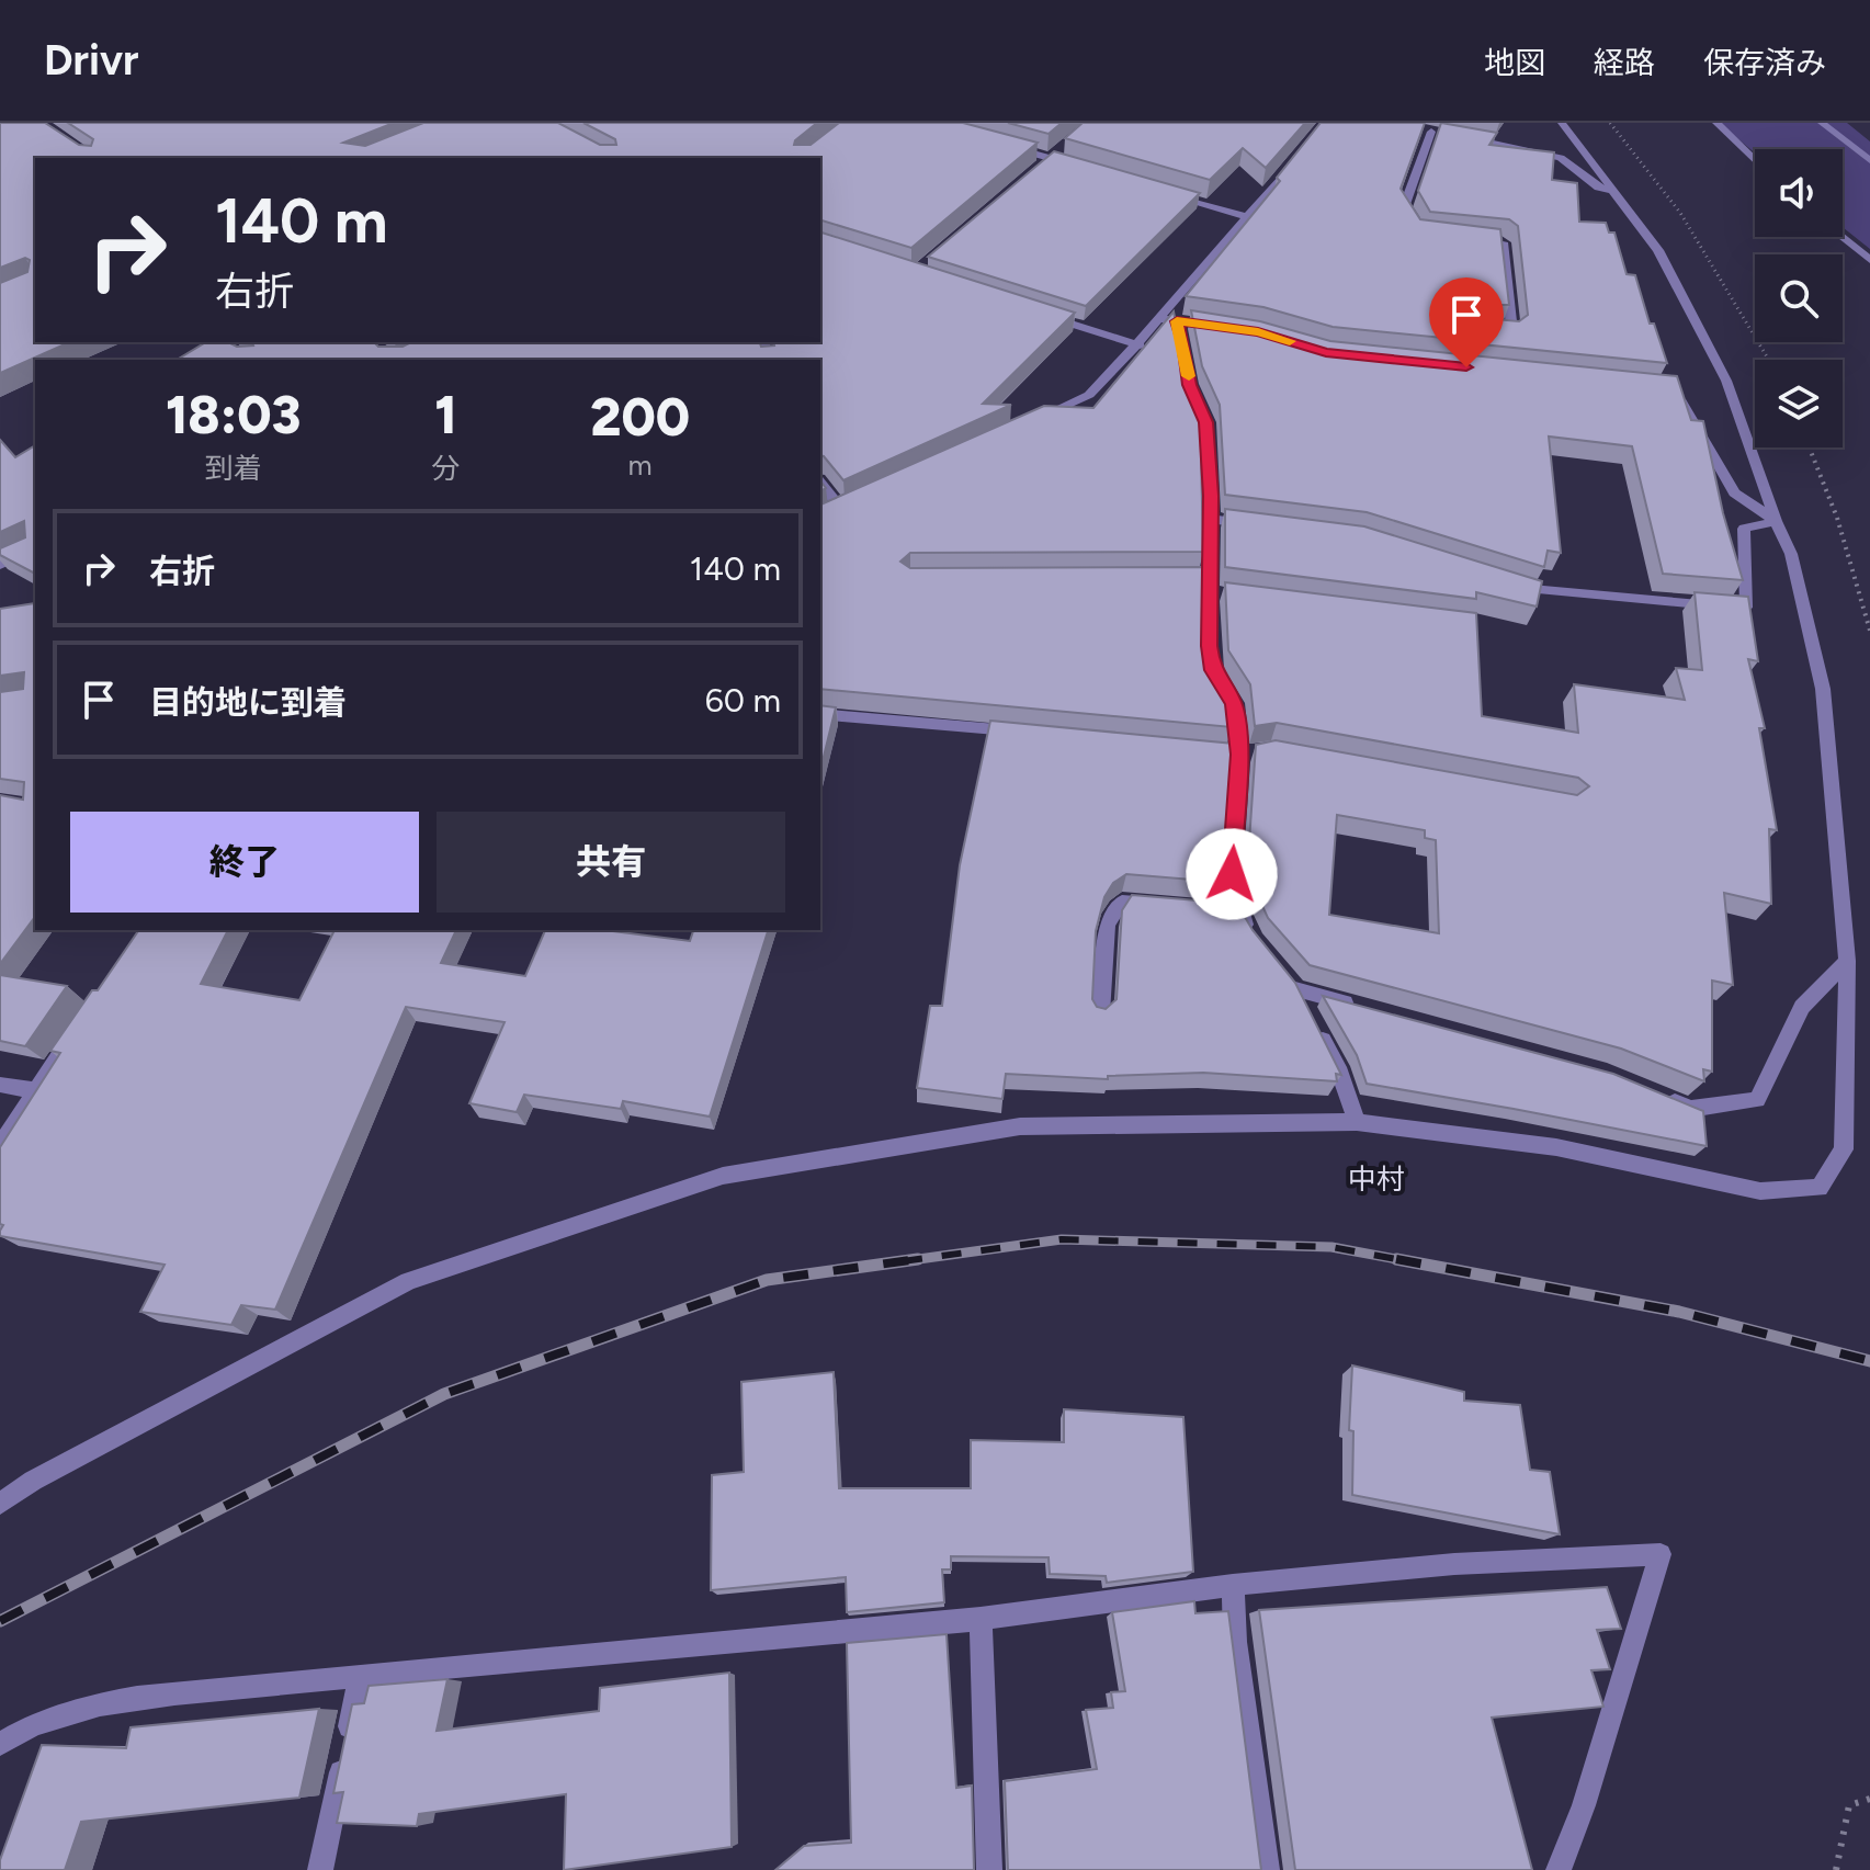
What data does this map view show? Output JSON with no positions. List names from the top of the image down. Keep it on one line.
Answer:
{"districts":["中村"],"page":{"header":"Drivr","nav":["地図","経路","保存済み"],"turn":["140 m","右折"],"eta":["18:03","到着","1","分","200","m"],"list":[{"name":"右折","value":"140 m"},{"name":"目的地に到着","value":"60 m"}],"buttons":["終了","共有"]}}
